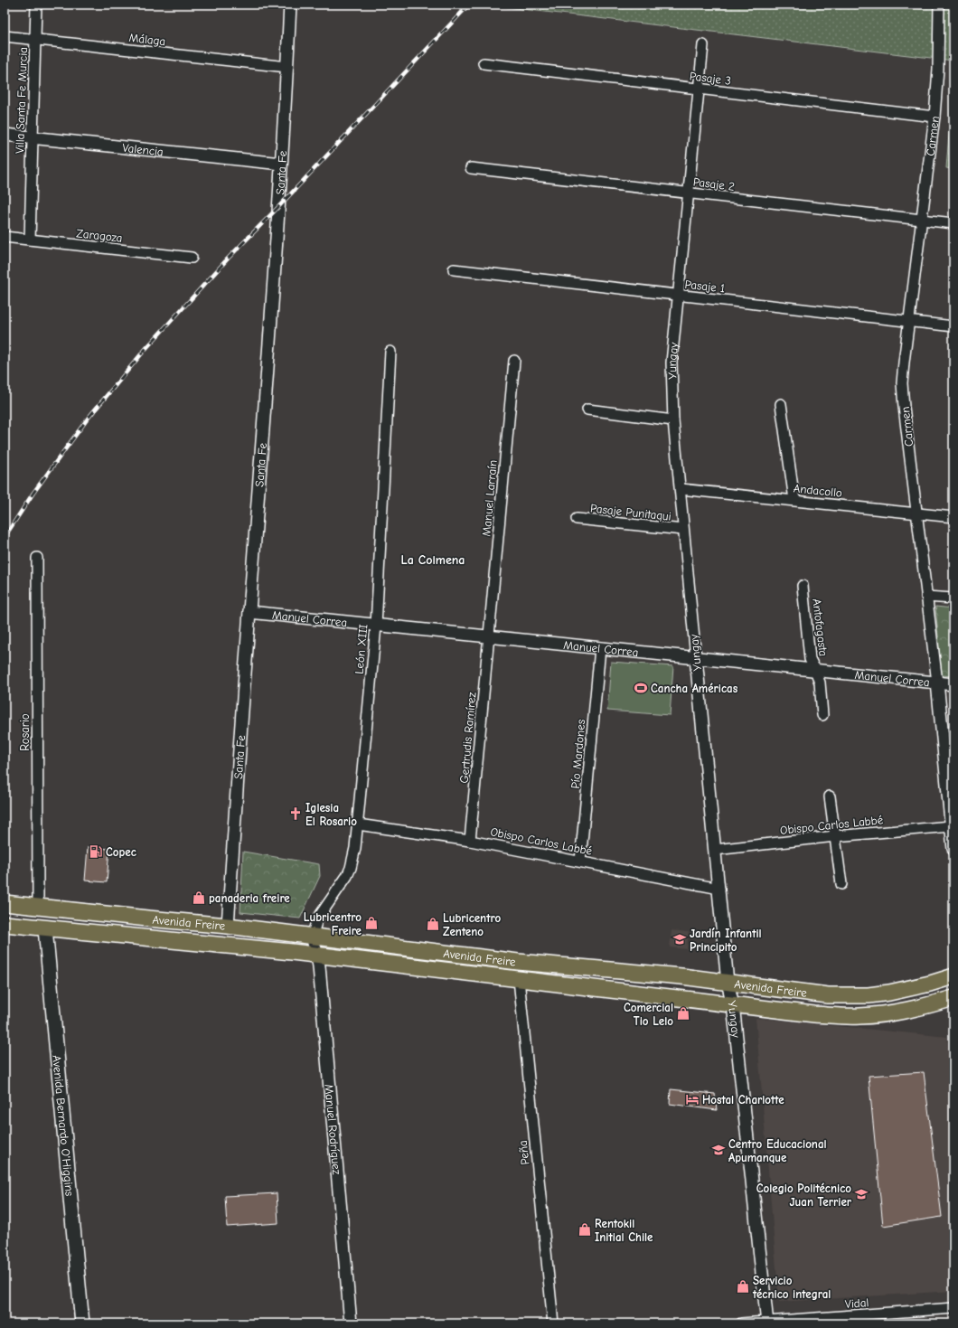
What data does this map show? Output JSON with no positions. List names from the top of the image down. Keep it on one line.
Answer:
{"streets":{"main road":["Avenida Freire","Avenida Bernardo O'Higgins"],"street":["Málaga","Pasaje 3","Villa Santa Fe Murcia","Carmen","Valencia","Santa Fe","Pasaje 2","Zaragoza","Pasaje 1","Yungay","Andacollo","Manuel Larraín","Pasaje Punitaqui","Manuel Correa","Antofagasta","León XIII","Rosario","Gertrudis Ramírez","Pío Mardones","Obispo Carlos Labbé","Manuel Rodríguez","Peña","Vidal"]},"crossings":[["Málaga","Villa Santa Fe Murcia"],["Málaga","Santa Fe"],["Pasaje 3","Carmen"],["Pasaje 3","Yungay"],["Villa Santa Fe Murcia","Valencia"],["Villa Santa Fe Murcia","Zaragoza"],["Carmen","Pasaje 2"],["Carmen","Pasaje 1"],["Carmen","Andacollo"],["Carmen","Manuel Correa"],["Carmen","Obispo Carlos Labbé"],["Valencia","Santa Fe"],["Santa Fe","Manuel Correa"],["Santa Fe","Avenida Freire"],["Pasaje 2","Yungay"],["Pasaje 1","Yungay"],["Yungay","Andacollo"],["Yungay","Pasaje Punitaqui"],["Yungay","Manuel Correa"],["Yungay","Obispo Carlos Labbé"],["Yungay","Avenida Freire"],["Yungay","Vidal"],["Manuel Larraín","Manuel Correa"],["Manuel Larraín","Gertrudis Ramírez"],["Manuel Correa","Antofagasta"],["Manuel Correa","León XIII"],["Manuel Correa","Gertrudis Ramírez"],["Manuel Correa","Pío Mardones"],["León XIII","Obispo Carlos Labbé"],["León XIII","Avenida Freire"],["León XIII","Manuel Rodríguez"],["Rosario","Avenida Freire"],["Gertrudis Ramírez","Obispo Carlos Labbé"],["Pío Mardones","Obispo Carlos Labbé"],["Avenida Freire","Avenida Bernardo O'Higgins"],["Avenida Freire","Manuel Rodríguez"],["Avenida Freire","Peña"]],"districts":["La Colmena"],"places":{"sports":["Cancha Américas"],"church":["Iglesia El Rosario"],"fuel station":["Copec"],"shop":["panaderia freire","Lubricentro Freire","Lubricentro Zenteno","Comercial Tio Lelo","Rentokil Initial Chile","Servicio técnico integral"],"school or university":["Jardín Infantil Principito","Centro Educacional Apumanque","Colegio Politécnico Juan Terrier"],"hotel":["Hostal Charlotte"]}}
